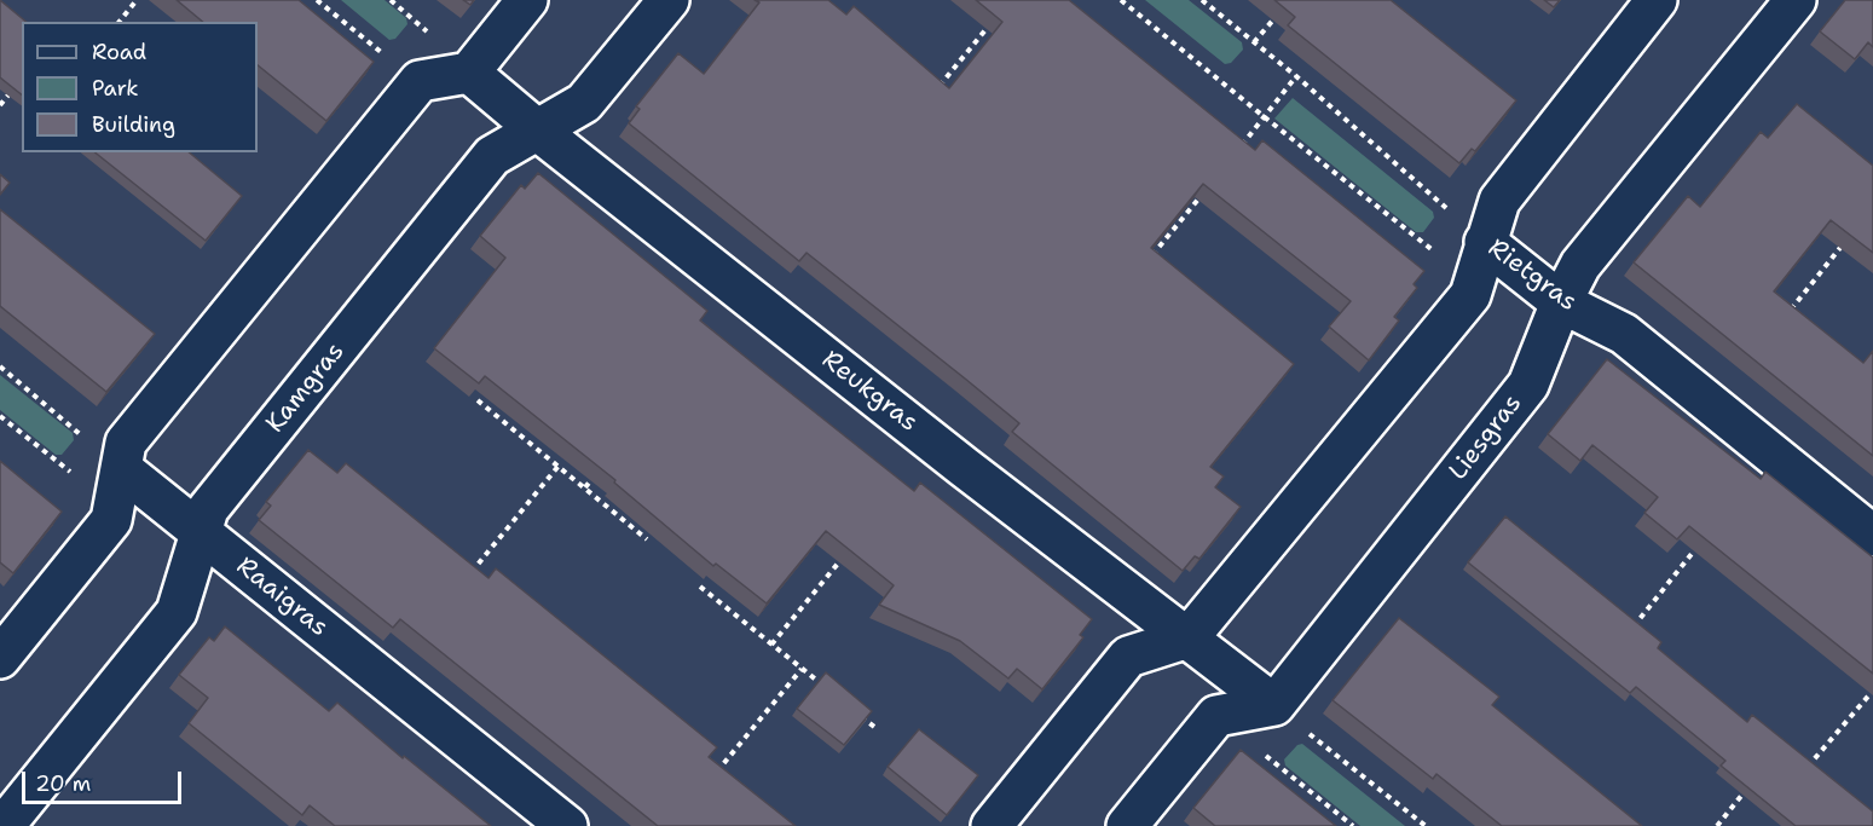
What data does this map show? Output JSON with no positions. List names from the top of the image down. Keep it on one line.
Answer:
{"streets":{"street":["Rietgras","Kamgras","Reukgras","Liesgras","Raaigras"]},"crossings":[["Rietgras","Liesgras"],["Kamgras","Reukgras"],["Kamgras","Raaigras"],["Reukgras","Liesgras"]],"legend":["Road","Park","Building"],"scale_bar":"20 m"}
